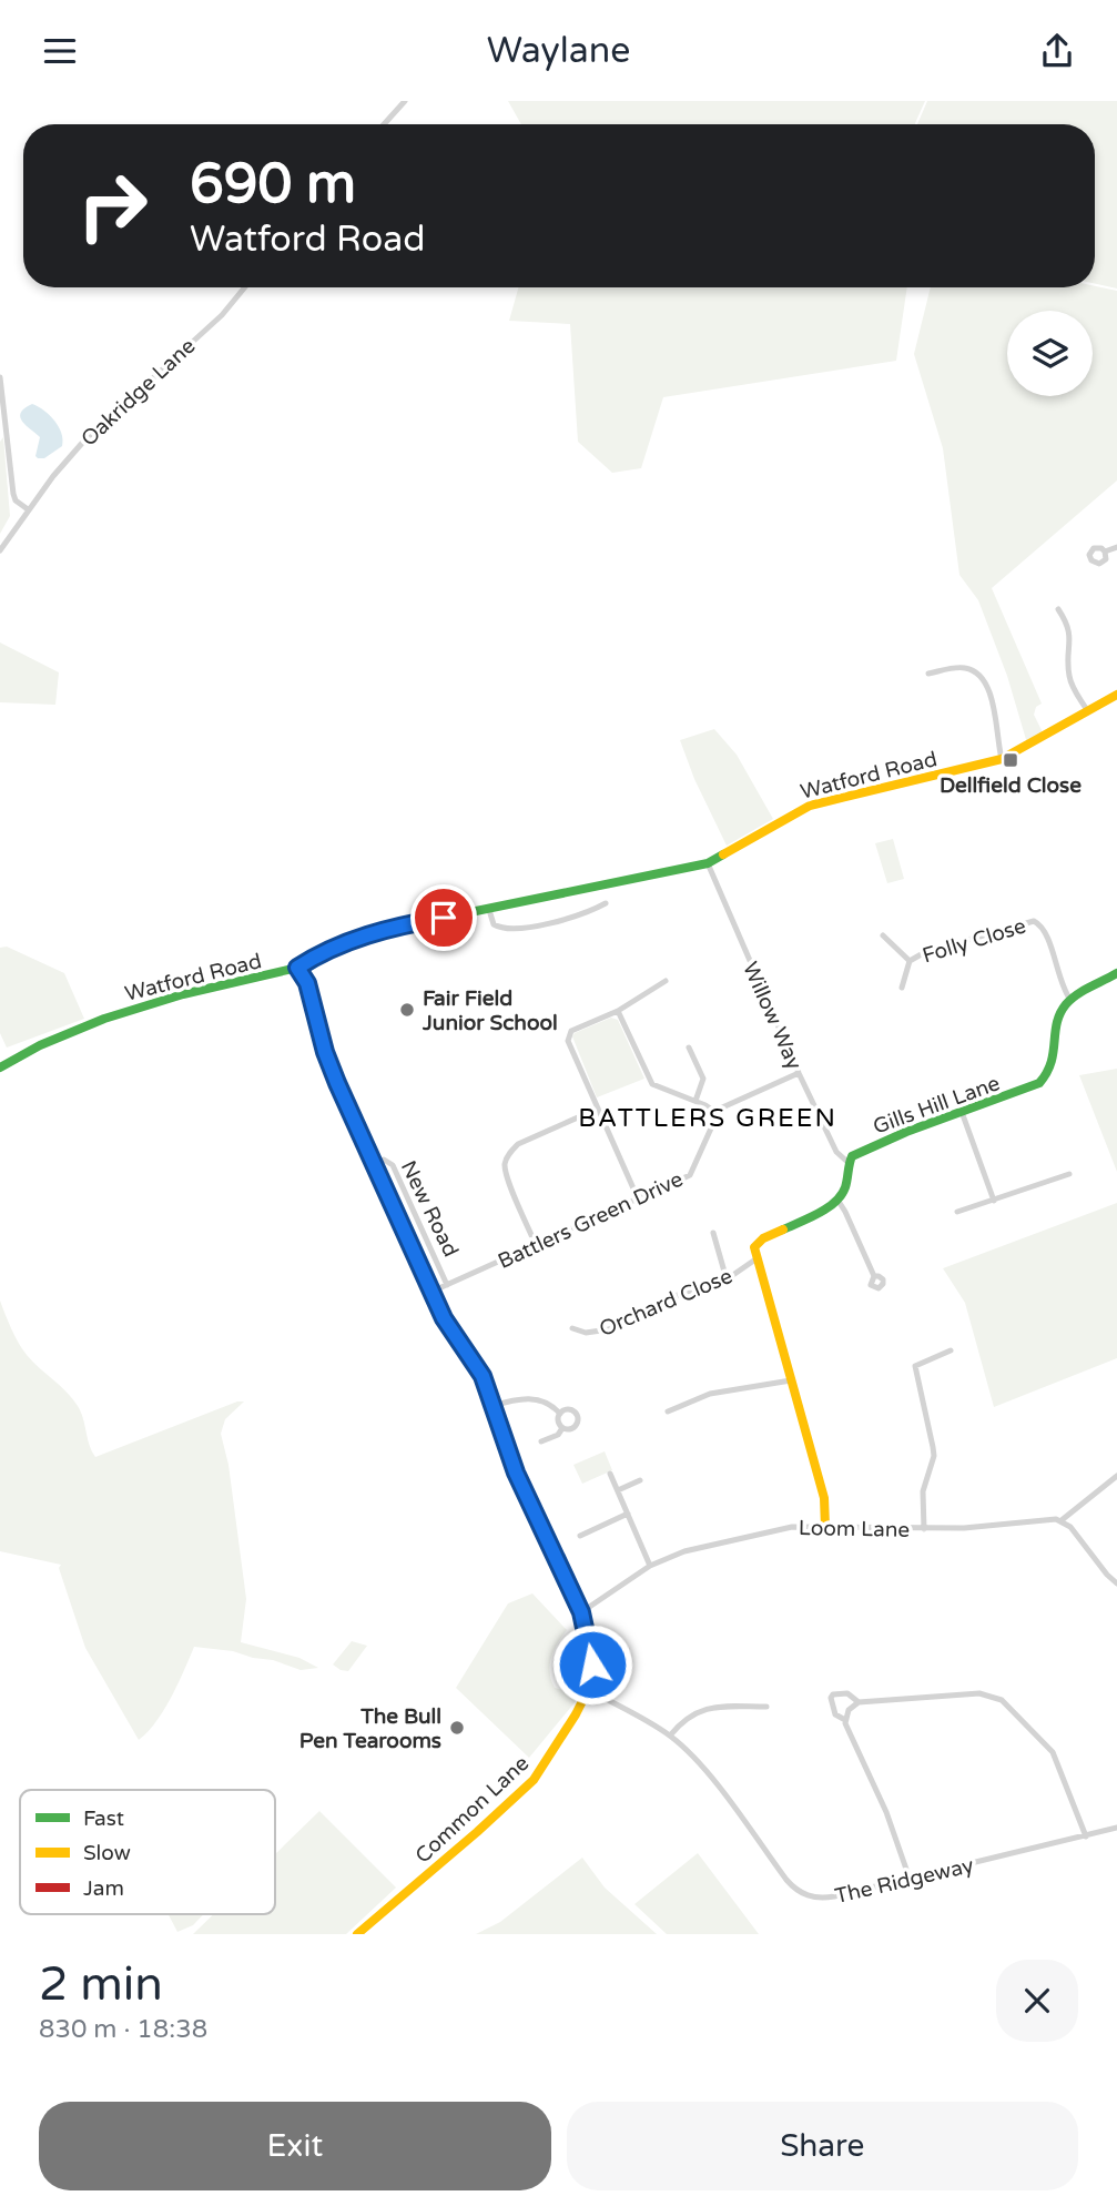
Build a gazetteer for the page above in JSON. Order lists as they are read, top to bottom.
{
  "streets": {
    "street": [
      "Oakridge Lane",
      "Watford Road",
      "Folly Close",
      "Willow Way",
      "Gills Hill Lane",
      "New Road",
      "Battlers Green Drive",
      "Orchard Close",
      "Loom Lane",
      "Common Lane",
      "The Ridgeway"
    ]
  },
  "crossings": [
    ["Watford Road", "Willow Way"],
    ["Watford Road", "New Road"],
    ["Folly Close", "Gills Hill Lane"],
    ["Willow Way", "Gills Hill Lane"],
    ["New Road", "Battlers Green Drive"],
    ["New Road", "Loom Lane"],
    ["New Road", "Common Lane"],
    ["New Road", "The Ridgeway"],
    ["Common Lane", "The Ridgeway"]
  ],
  "districts": ["BATTLERS GREEN"],
  "places": {
    "transit": ["Dellfield Close"],
    "other": ["Fair Field Junior School", "The Bull Pen Tearooms"]
  },
  "legend": ["Fast", "Slow", "Jam"],
  "page": {
    "header": "Waylane",
    "turn": ["690 m", "Watford Road"],
    "heading": ["2 min", "830 m · 18:38"],
    "buttons": ["Exit", "Share"]
  }
}
